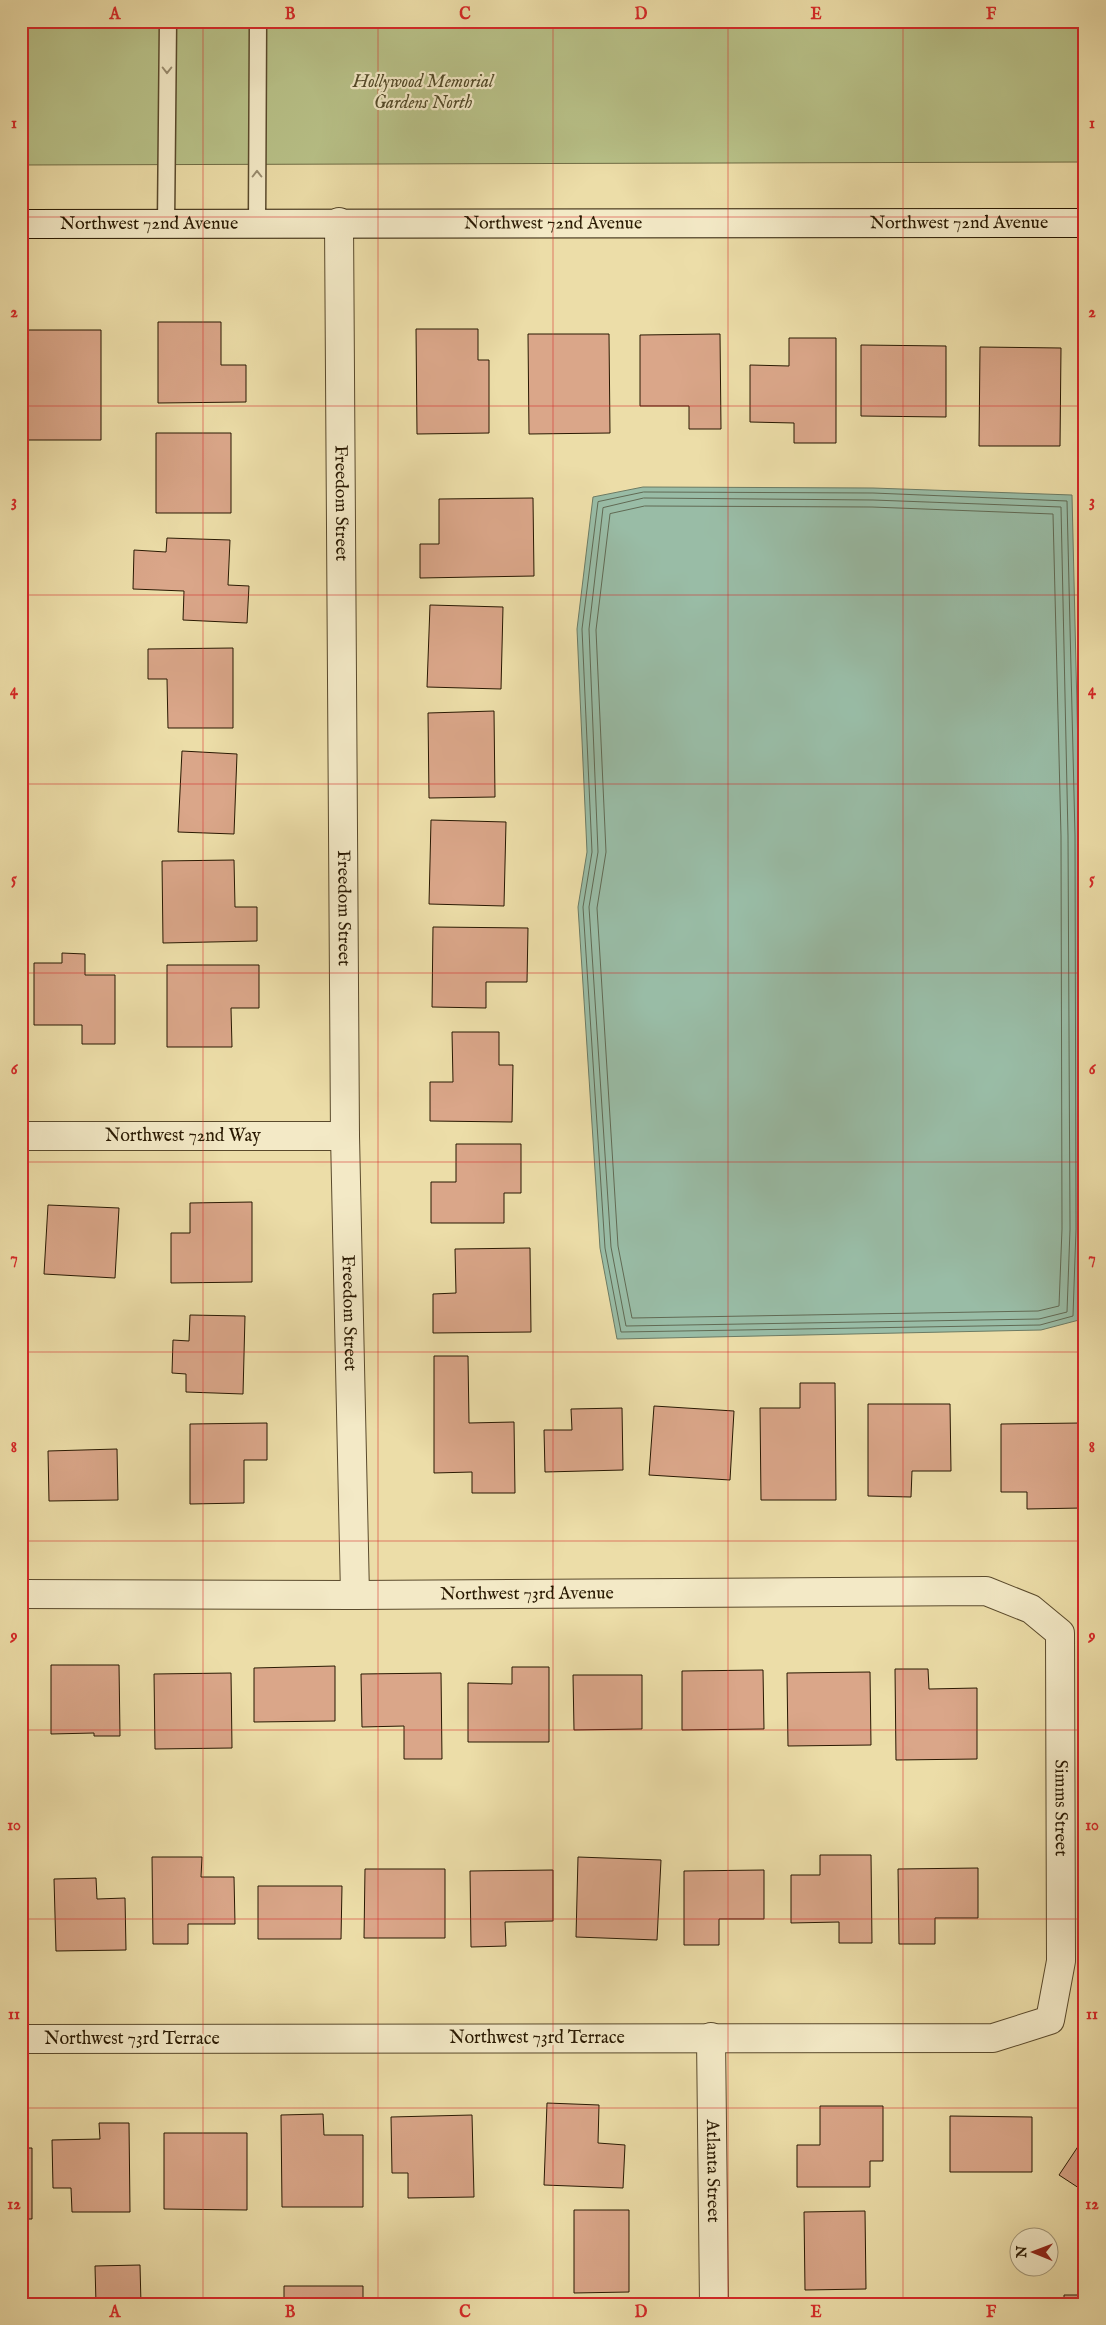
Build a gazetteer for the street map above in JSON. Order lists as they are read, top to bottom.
{
  "streets": {
    "street": [
      "Northwest 72nd Avenue",
      "Freedom Street",
      "Northwest 72nd Way",
      "Northwest 73rd Avenue",
      "Simms Street",
      "Northwest 73rd Terrace",
      "Atlanta Street"
    ]
  },
  "crossings": [
    ["Northwest 72nd Avenue", "Freedom Street"],
    ["Freedom Street", "Northwest 72nd Way"],
    ["Freedom Street", "Northwest 73rd Avenue"],
    ["Northwest 73rd Avenue", "Simms Street"],
    ["Simms Street", "Northwest 73rd Terrace"],
    ["Northwest 73rd Terrace", "Atlanta Street"]
  ],
  "parks": ["Hollywood Memorial Gardens North"],
  "north": "left",
  "grid": {
    "columns": [
      "A",
      "B",
      "C",
      "D",
      "E",
      "F"
    ],
    "rows": [
      "1",
      "2",
      "3",
      "4",
      "5",
      "6",
      "7",
      "8",
      "9",
      "10",
      "11",
      "12"
    ]
  }
}
